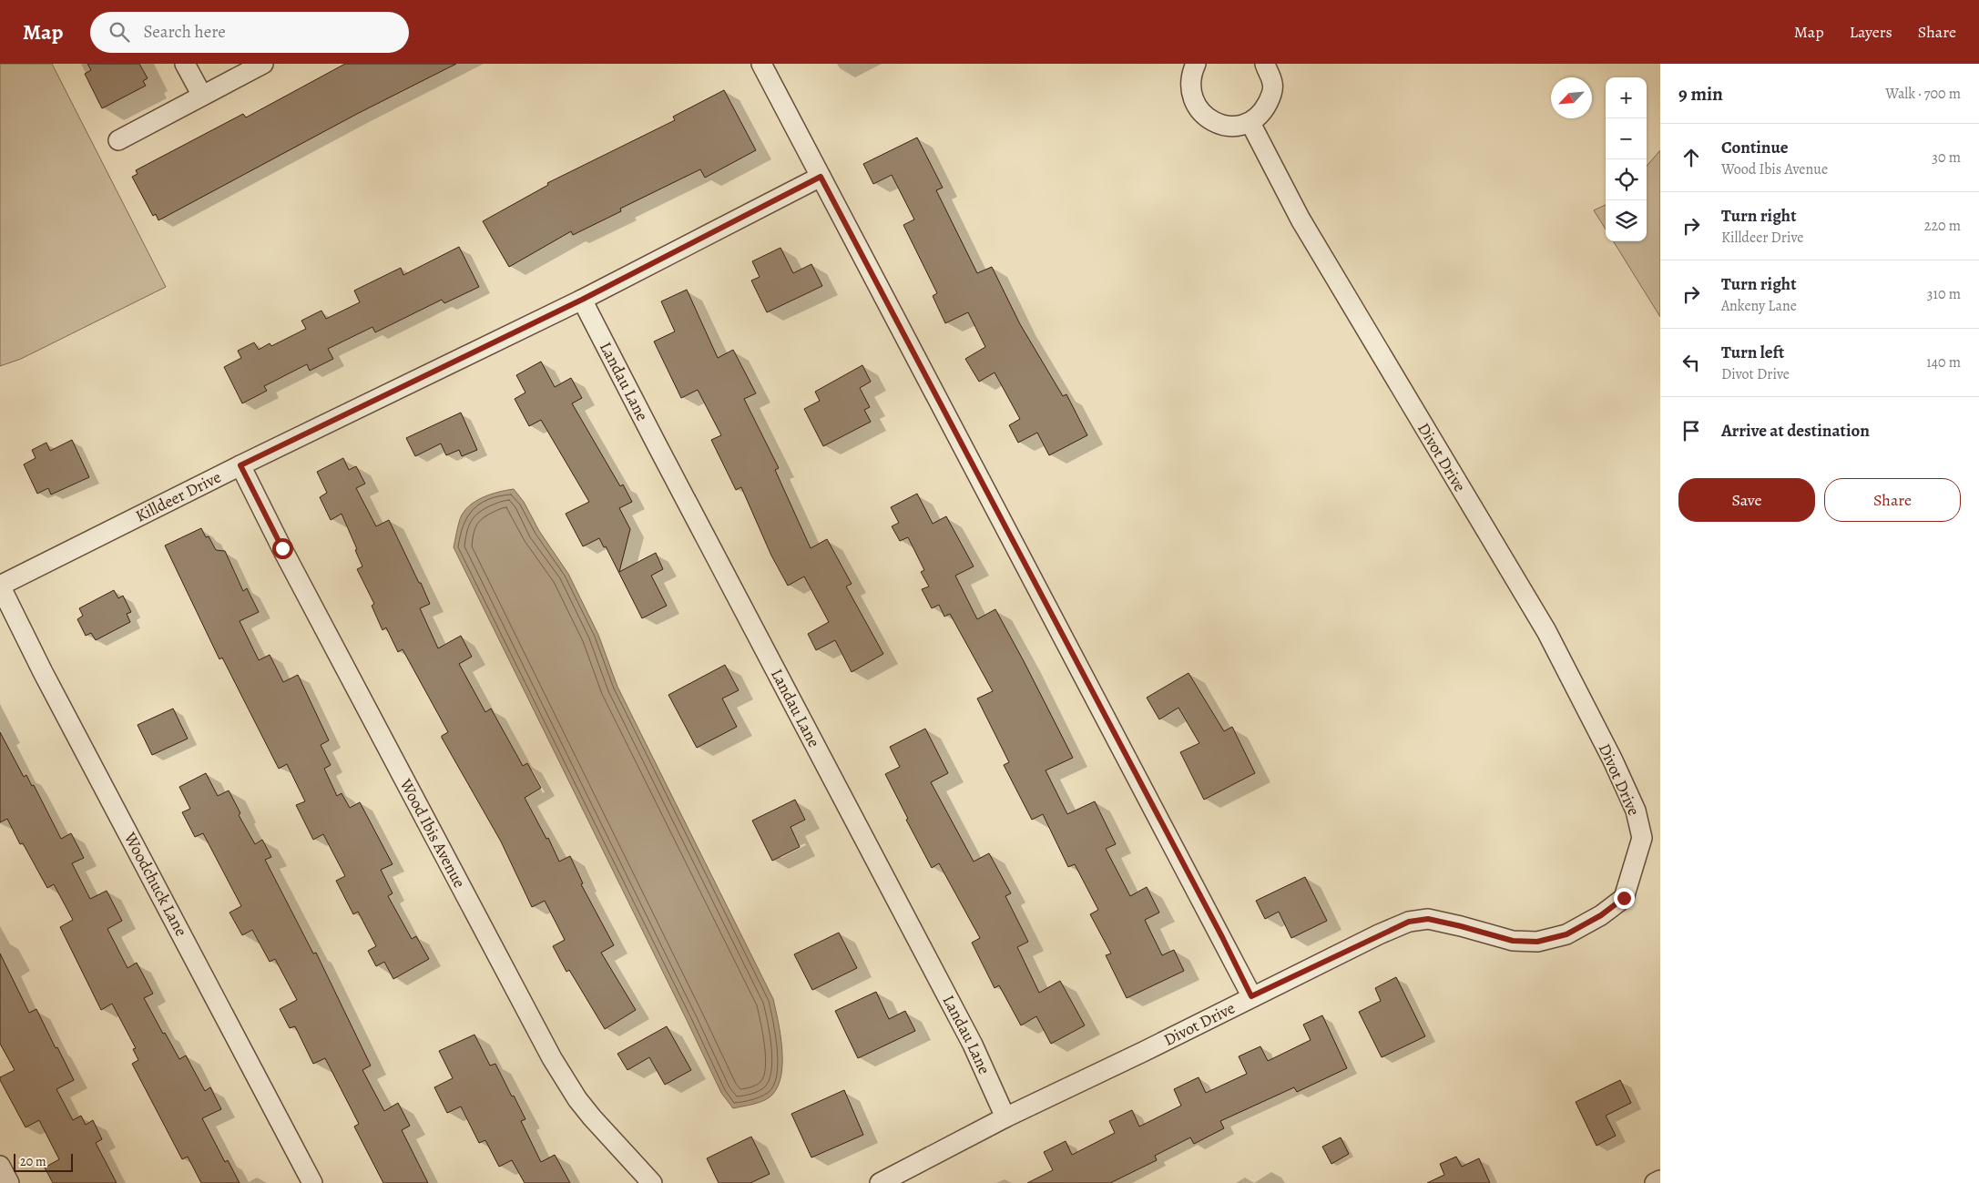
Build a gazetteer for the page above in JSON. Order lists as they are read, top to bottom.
{
  "streets": {
    "street": [
      "Landau Lane",
      "Divot Drive",
      "Killdeer Drive",
      "Wood Ibis Avenue",
      "Woodchuck Lane"
    ]
  },
  "crossings": [
    ["Landau Lane", "Divot Drive"],
    ["Landau Lane", "Killdeer Drive"],
    ["Killdeer Drive", "Wood Ibis Avenue"],
    ["Killdeer Drive", "Woodchuck Lane"]
  ],
  "scale_bar": "20 m",
  "north": "bottom left",
  "page": {
    "header": "Map",
    "search": "Search here",
    "nav": ["Map", "Layers", "Share"],
    "heading": ["9 min", "Walk · 700 m"],
    "map_buttons": ["+", "−"],
    "list": [
      ["Continue", "Wood Ibis Avenue", "30 m"],
      ["Turn right", "Killdeer Drive", "220 m"],
      ["Turn right", "Ankeny Lane", "310 m"],
      ["Turn left", "Divot Drive", "140 m"],
      "Arrive at destination"
    ],
    "buttons": ["Save", "Share"],
    "scale": "20 m"
  }
}
